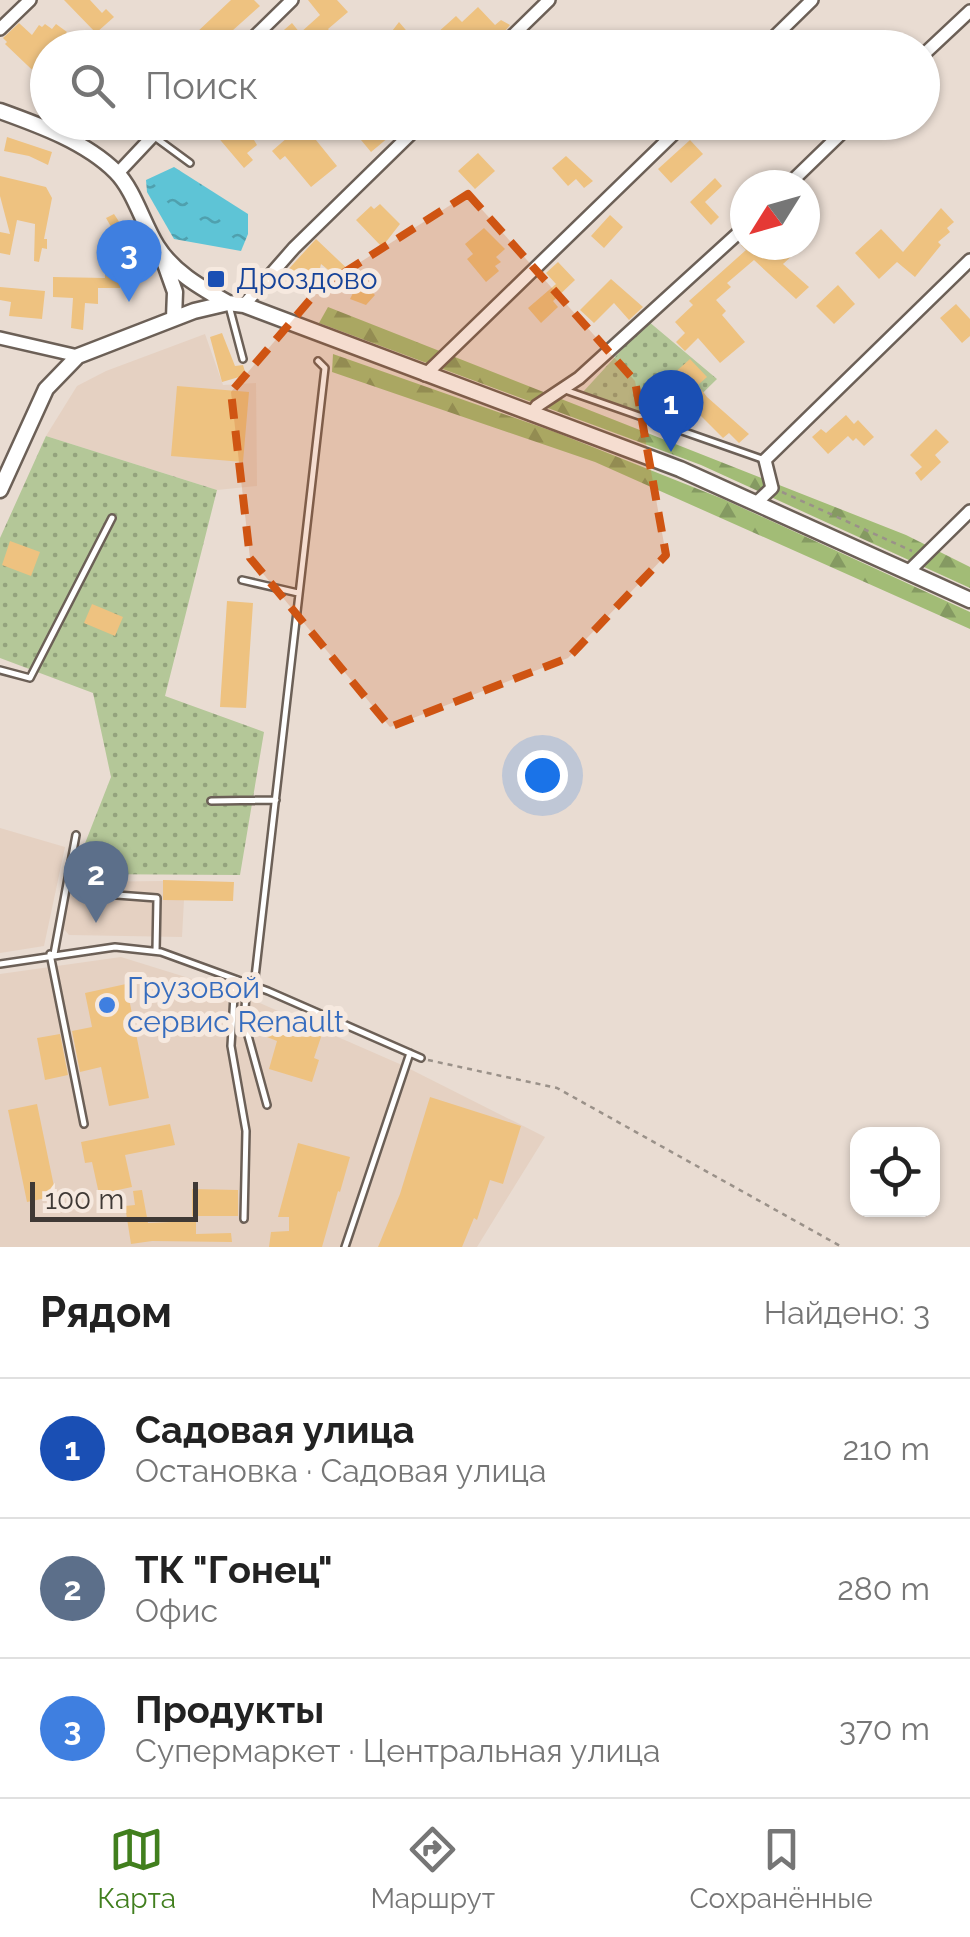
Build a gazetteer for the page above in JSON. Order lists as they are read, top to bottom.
{
  "places": {
    "transit": ["Дроздово"],
    "other": ["Грузовой сервис Renault"]
  },
  "scale_bar": "100 m",
  "north": "bottom left",
  "page": {
    "search": "Поиск",
    "pins": ["3", "1", "2"],
    "scale": "100 m",
    "heading": ["Рядом", "Найдено: 3"],
    "list": [
      {
        "mark": "1",
        "name": "Садовая улица",
        "note": "Остановка · Садовая улица",
        "value": "210 m"
      },
      {
        "mark": "2",
        "name": "ТК \"Гонец\"",
        "note": "Офис",
        "value": "280 m"
      },
      {
        "mark": "3",
        "name": "Продукты",
        "note": "Супермаркет · Центральная улица",
        "value": "370 m"
      }
    ],
    "nav": ["Карта", "Маршрут", "Сохранённые"]
  }
}
